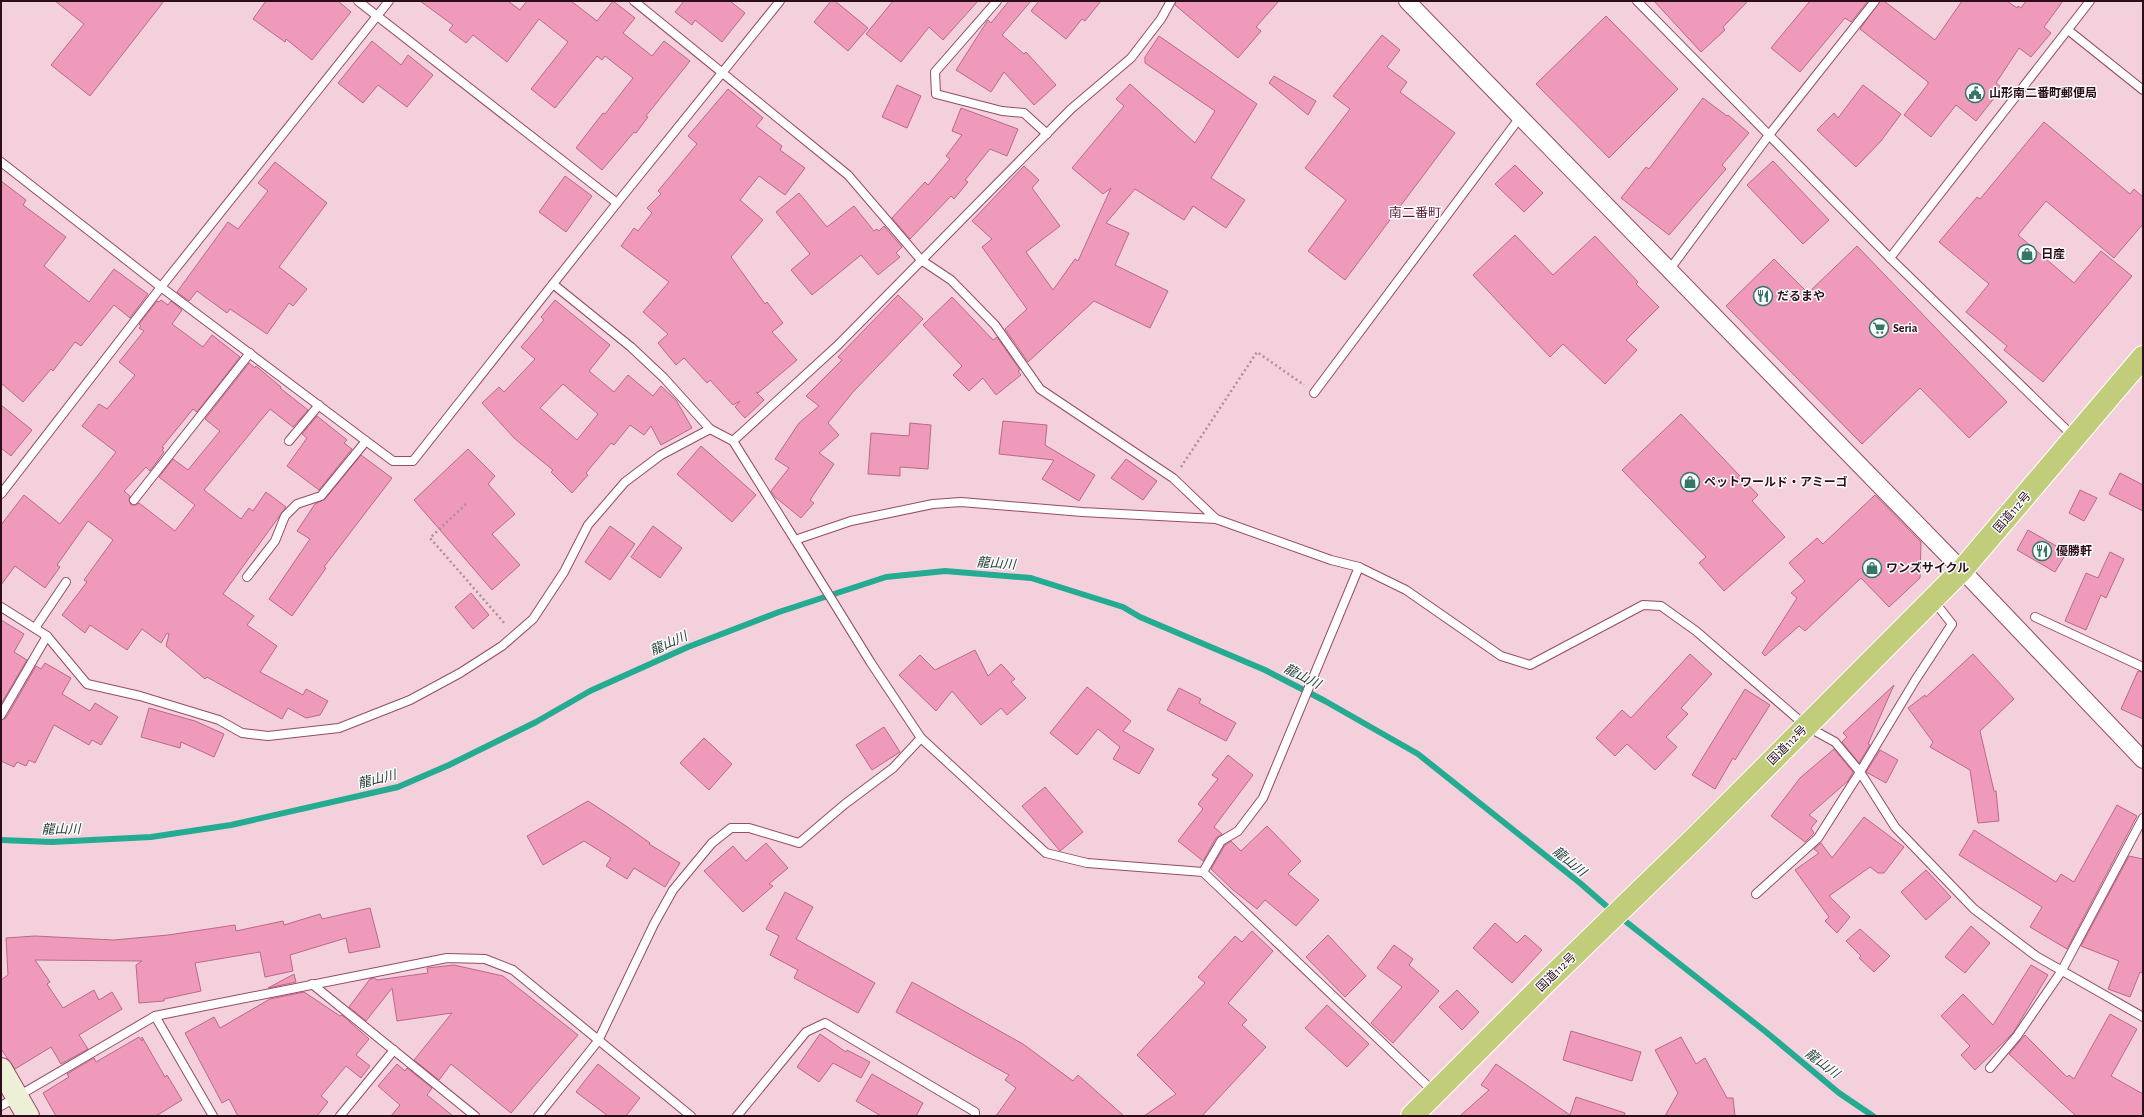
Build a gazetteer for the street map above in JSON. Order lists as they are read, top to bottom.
{
  "streets": {
    "highway": ["国道112号"]
  },
  "districts": ["南二番町"],
  "water": ["龍山川"],
  "places": {
    "public building": ["山形南二番町郵便局"],
    "shop": ["日産", "ペットワールド・アミーゴ", "ワンズサイクル"],
    "restaurant": ["だるまや", "優勝軒"],
    "supermarket": ["Seria"]
  }
}
